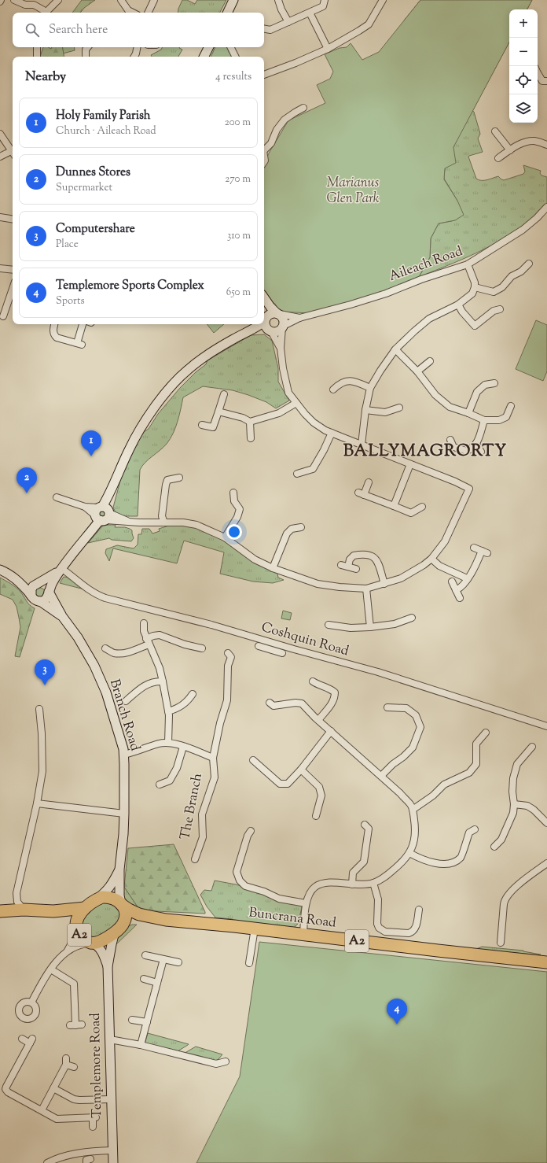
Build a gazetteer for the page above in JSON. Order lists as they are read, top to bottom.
{
  "streets": {
    "highway": ["Buncrana Road", "A2"],
    "main road": ["Branch Road", "Templemore Road"],
    "street": ["Aileach Road", "Coshquin Road", "The Branch"]
  },
  "crossings": [
    ["Branch Road", "The Branch"],
    ["Branch Road", "Buncrana Road"],
    ["Branch Road", "A2"],
    ["Branch Road", "Templemore Road"],
    ["Buncrana Road", "A2"],
    ["Buncrana Road", "Templemore Road"],
    ["A2", "Templemore Road"]
  ],
  "districts": ["BALLYMAGRORTY"],
  "parks": ["Marianus Glen Park"],
  "page": {
    "map_buttons": ["+", "−"],
    "search": "Search here",
    "heading": ["Nearby", "4 results"],
    "list": [
      {
        "mark": "1",
        "name": "Holy Family Parish",
        "note": "Church · Aileach Road",
        "value": "200 m"
      },
      {
        "mark": "2",
        "name": "Dunnes Stores",
        "note": "Supermarket",
        "value": "270 m"
      },
      {
        "mark": "3",
        "name": "Computershare",
        "note": "Place",
        "value": "310 m"
      },
      {
        "mark": "4",
        "name": "Templemore Sports Complex",
        "note": "Sports",
        "value": "650 m"
      }
    ],
    "pins": [
      "1",
      "2",
      "3",
      "4"
    ]
  }
}
